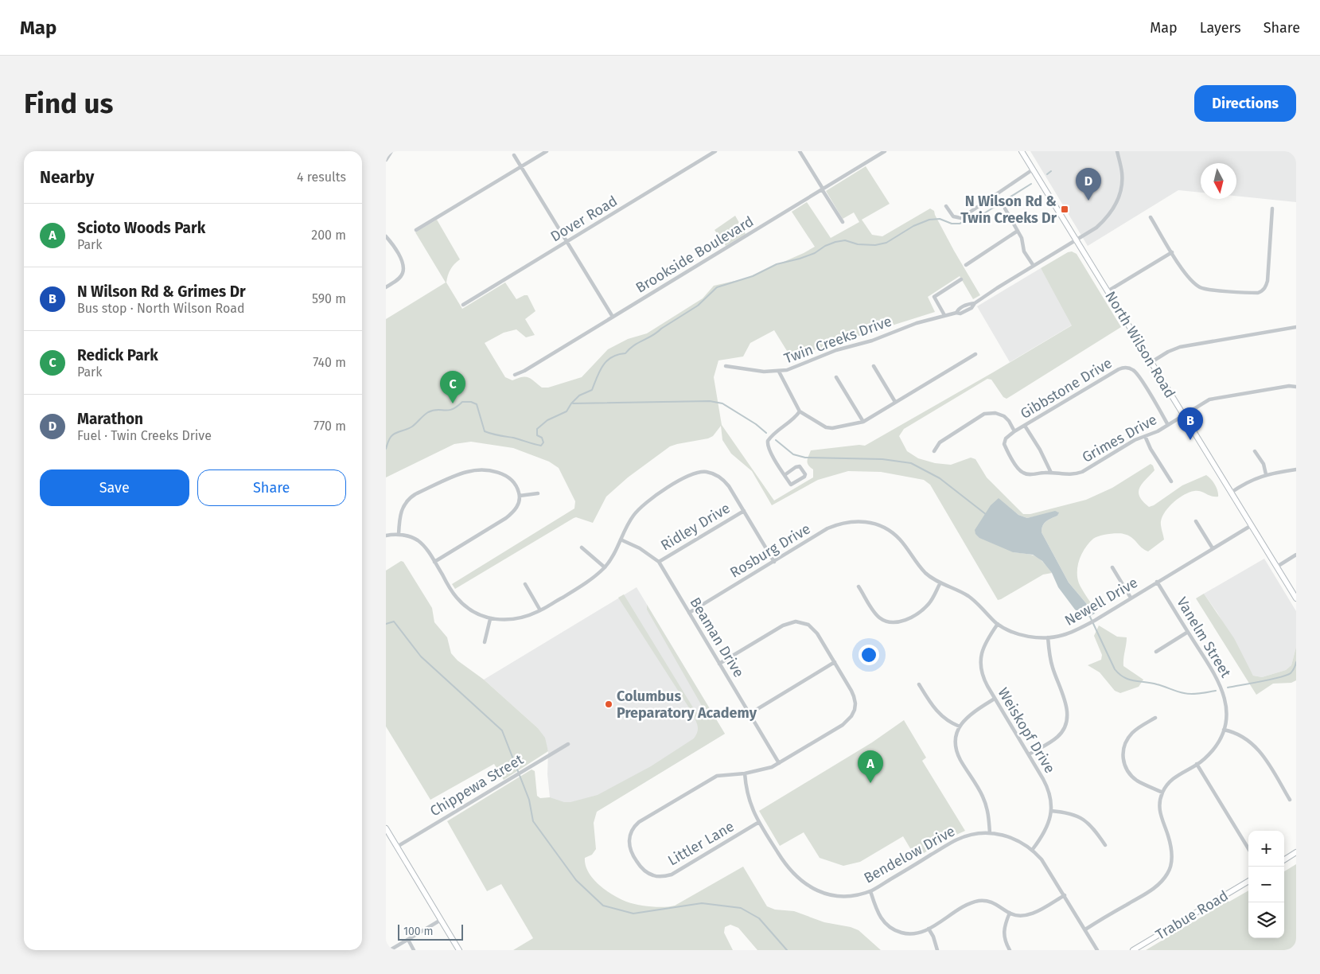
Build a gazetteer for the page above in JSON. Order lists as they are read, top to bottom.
{
  "streets": {
    "main road": ["North Wilson Road", "Trabue Road"],
    "street": [
      "Dover Road",
      "Brookside Boulevard",
      "Twin Creeks Drive",
      "Gibbstone Drive",
      "Grimes Drive",
      "Ridley Drive",
      "Rosburg Drive",
      "Newell Drive",
      "Beaman Drive",
      "Vanelm Street",
      "Weiskopf Drive",
      "Chippewa Street",
      "Littler Lane",
      "Bendelow Drive"
    ]
  },
  "crossings": [
    ["Twin Creeks Drive", "North Wilson Road"],
    ["North Wilson Road", "Grimes Drive"],
    ["North Wilson Road", "Newell Drive"],
    ["Gibbstone Drive", "Grimes Drive"],
    ["Ridley Drive", "Beaman Drive"],
    ["Rosburg Drive", "Newell Drive"],
    ["Rosburg Drive", "Beaman Drive"],
    ["Newell Drive", "Vanelm Street"],
    ["Newell Drive", "Weiskopf Drive"],
    ["Weiskopf Drive", "Bendelow Drive"],
    ["Littler Lane", "Bendelow Drive"]
  ],
  "places": {
    "transit": ["N Wilson Rd & Twin Creeks Dr"],
    "other": ["Columbus Preparatory Academy"]
  },
  "scale_bar": "100 m",
  "north": "bottom",
  "page": {
    "header": "Map",
    "nav": ["Map", "Layers", "Share"],
    "buttons": [
      "Directions",
      ["Save", "Share"]
    ],
    "title": "Find us",
    "heading": ["Nearby", "4 results"],
    "pins": [
      "D",
      "C",
      "B",
      "A"
    ],
    "list": [
      {
        "mark": "A",
        "name": "Scioto Woods Park",
        "note": "Park",
        "value": "200 m"
      },
      {
        "mark": "B",
        "name": "N Wilson Rd & Grimes Dr",
        "note": "Bus stop · North Wilson Road",
        "value": "590 m"
      },
      {
        "mark": "C",
        "name": "Redick Park",
        "note": "Park",
        "value": "740 m"
      },
      {
        "mark": "D",
        "name": "Marathon",
        "note": "Fuel · Twin Creeks Drive",
        "value": "770 m"
      }
    ],
    "map_buttons": ["+", "−"],
    "scale": "100 m"
  }
}
